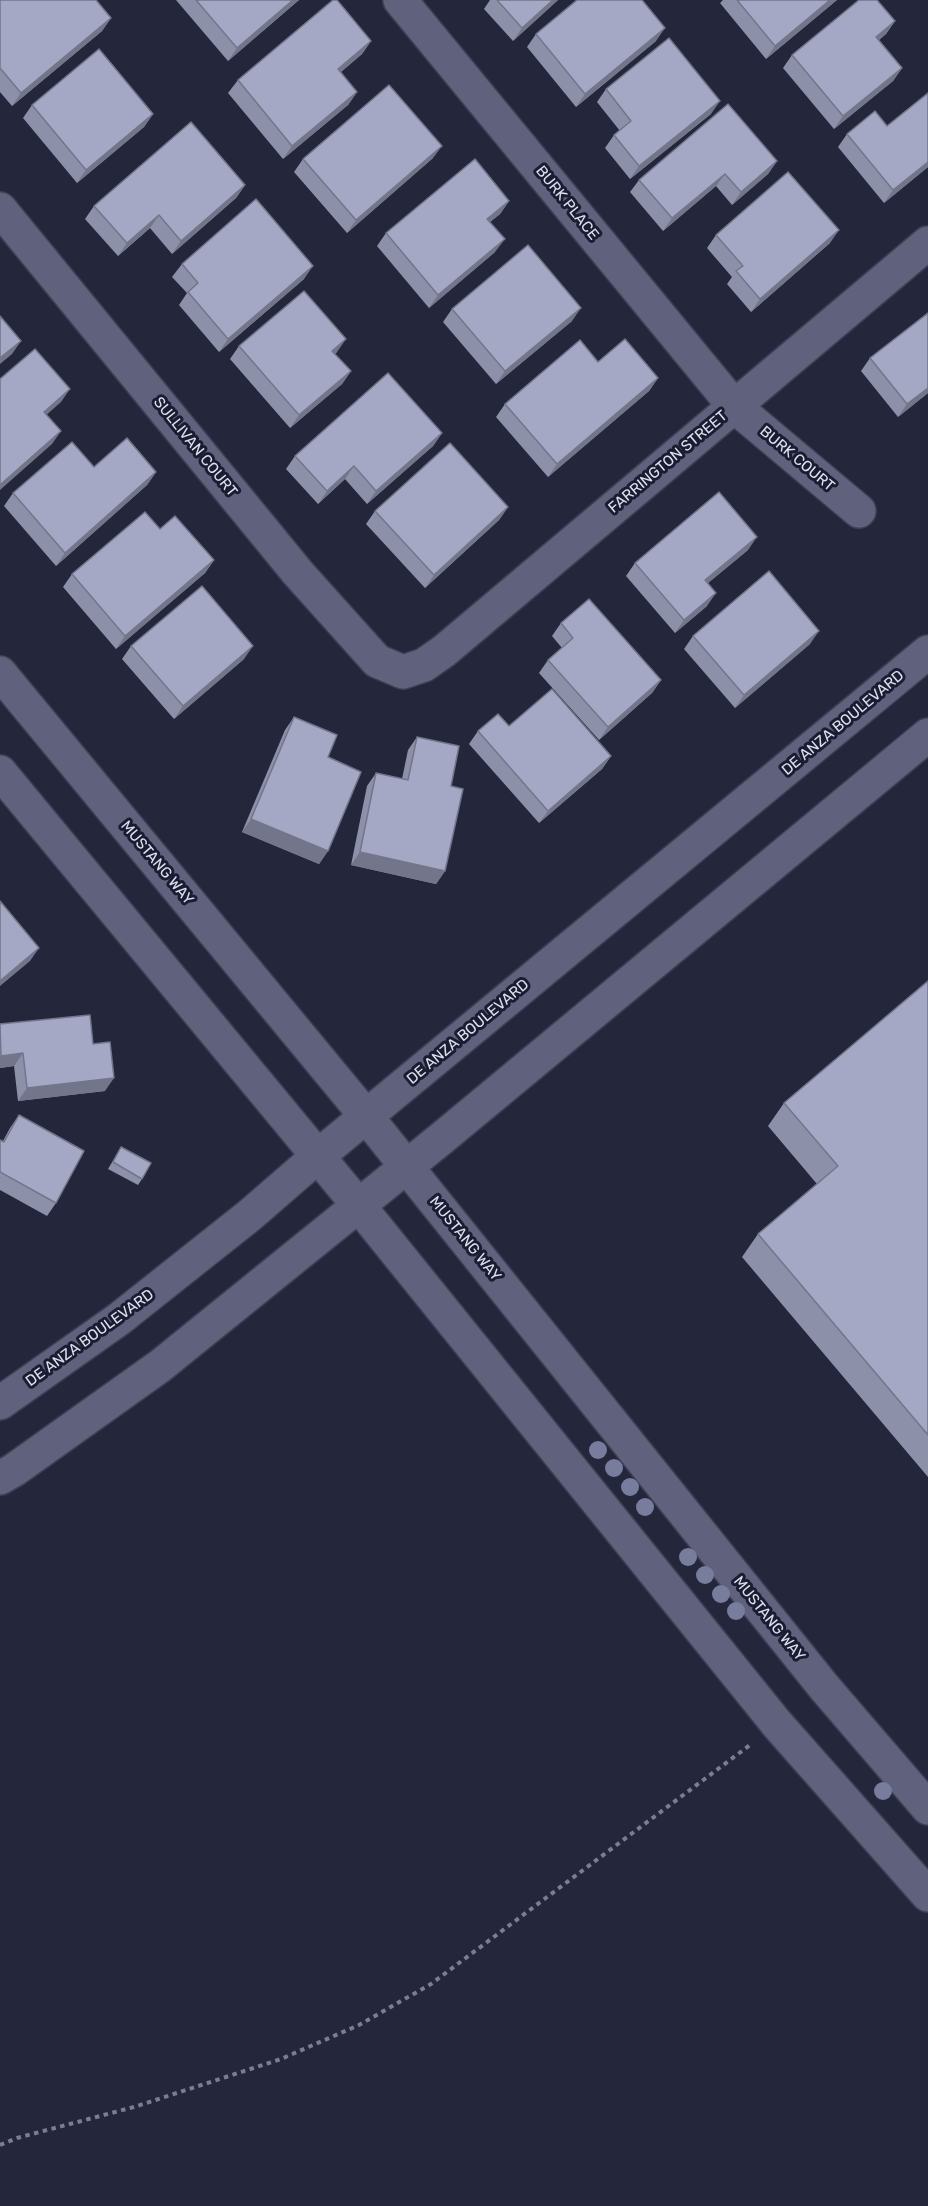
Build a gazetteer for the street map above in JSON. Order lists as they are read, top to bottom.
{
  "streets": {
    "street": [
      "BURK PLACE",
      "SULLIVAN COURT",
      "BURK COURT",
      "FARRINGTON STREET",
      "DE ANZA BOULEVARD",
      "MUSTANG WAY"
    ]
  },
  "crossings": [
    ["BURK PLACE", "BURK COURT"],
    ["BURK PLACE", "FARRINGTON STREET"],
    ["SULLIVAN COURT", "FARRINGTON STREET"],
    ["BURK COURT", "FARRINGTON STREET"],
    ["DE ANZA BOULEVARD", "MUSTANG WAY"]
  ]
}
